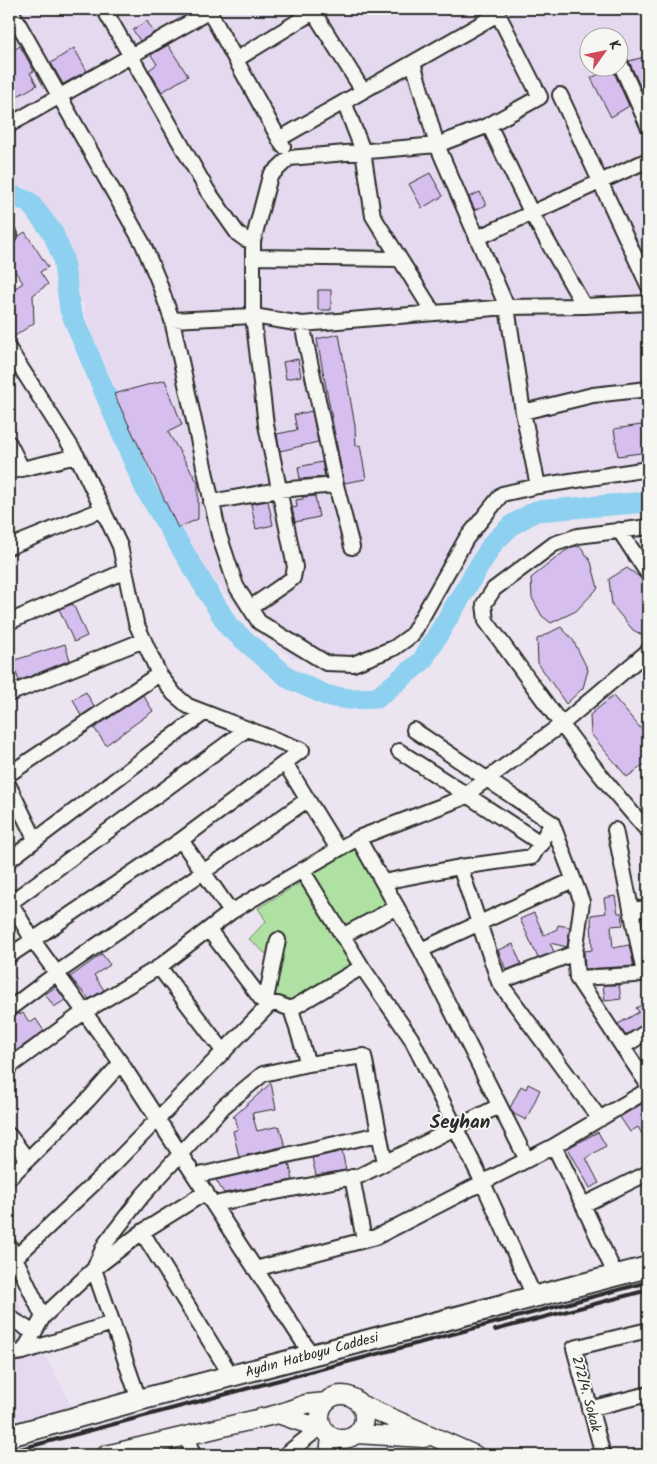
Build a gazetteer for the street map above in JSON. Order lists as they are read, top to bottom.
{
  "streets": {
    "main road": ["Aydın Hatboyu Caddesi"],
    "street": ["272/4. Sokak"]
  },
  "districts": ["Seyhan"],
  "north": "top right"
}
